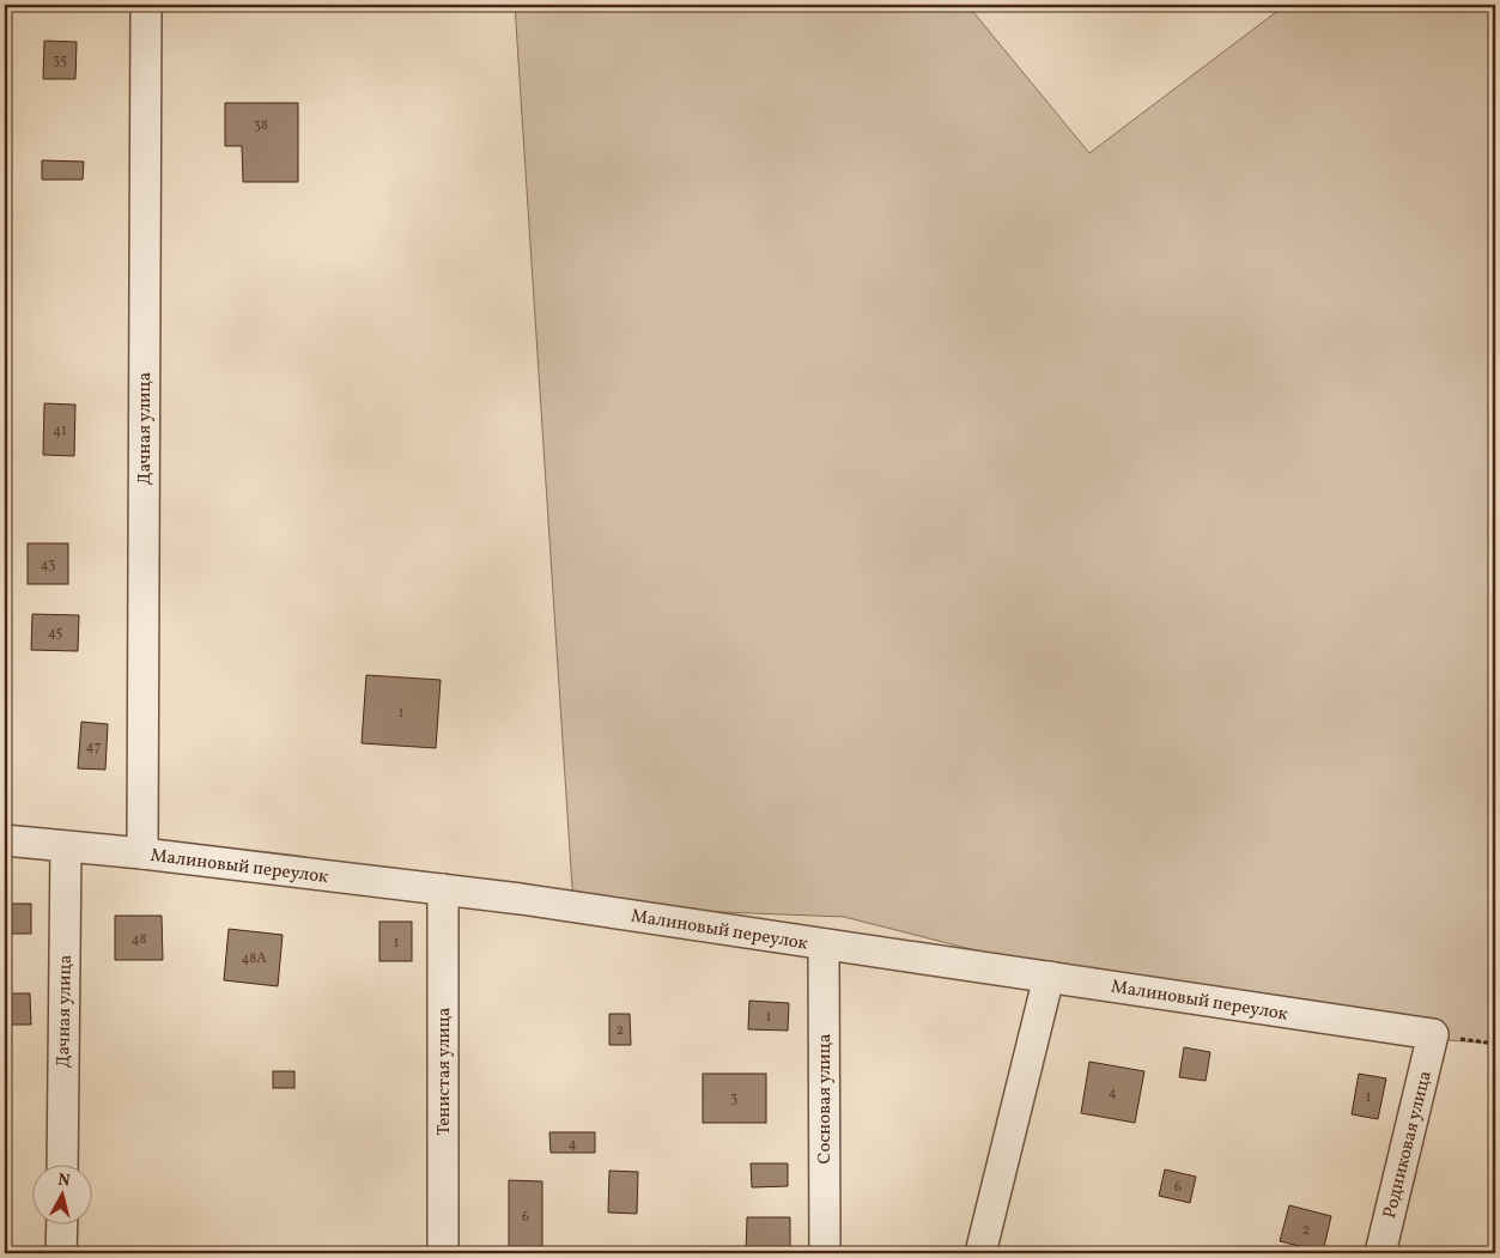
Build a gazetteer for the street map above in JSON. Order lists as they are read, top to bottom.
{
  "streets": {
    "street": [
      "Дачная улица",
      "Малиновый переулок",
      "Тенистая улица",
      "Сосновая улица",
      "Родниковая улица"
    ]
  },
  "crossings": [
    ["Дачная улица", "Малиновый переулок"],
    ["Малиновый переулок", "Тенистая улица"],
    ["Малиновый переулок", "Сосновая улица"],
    ["Малиновый переулок", "Родниковая улица"]
  ],
  "house_numbers": [
    "35",
    "38",
    "41",
    "43",
    "45",
    "1",
    "47",
    "48",
    "1",
    "48А",
    "1",
    "2",
    "4",
    "1",
    "3",
    "4",
    "6",
    "6",
    "2"
  ],
  "north": "top"
}
